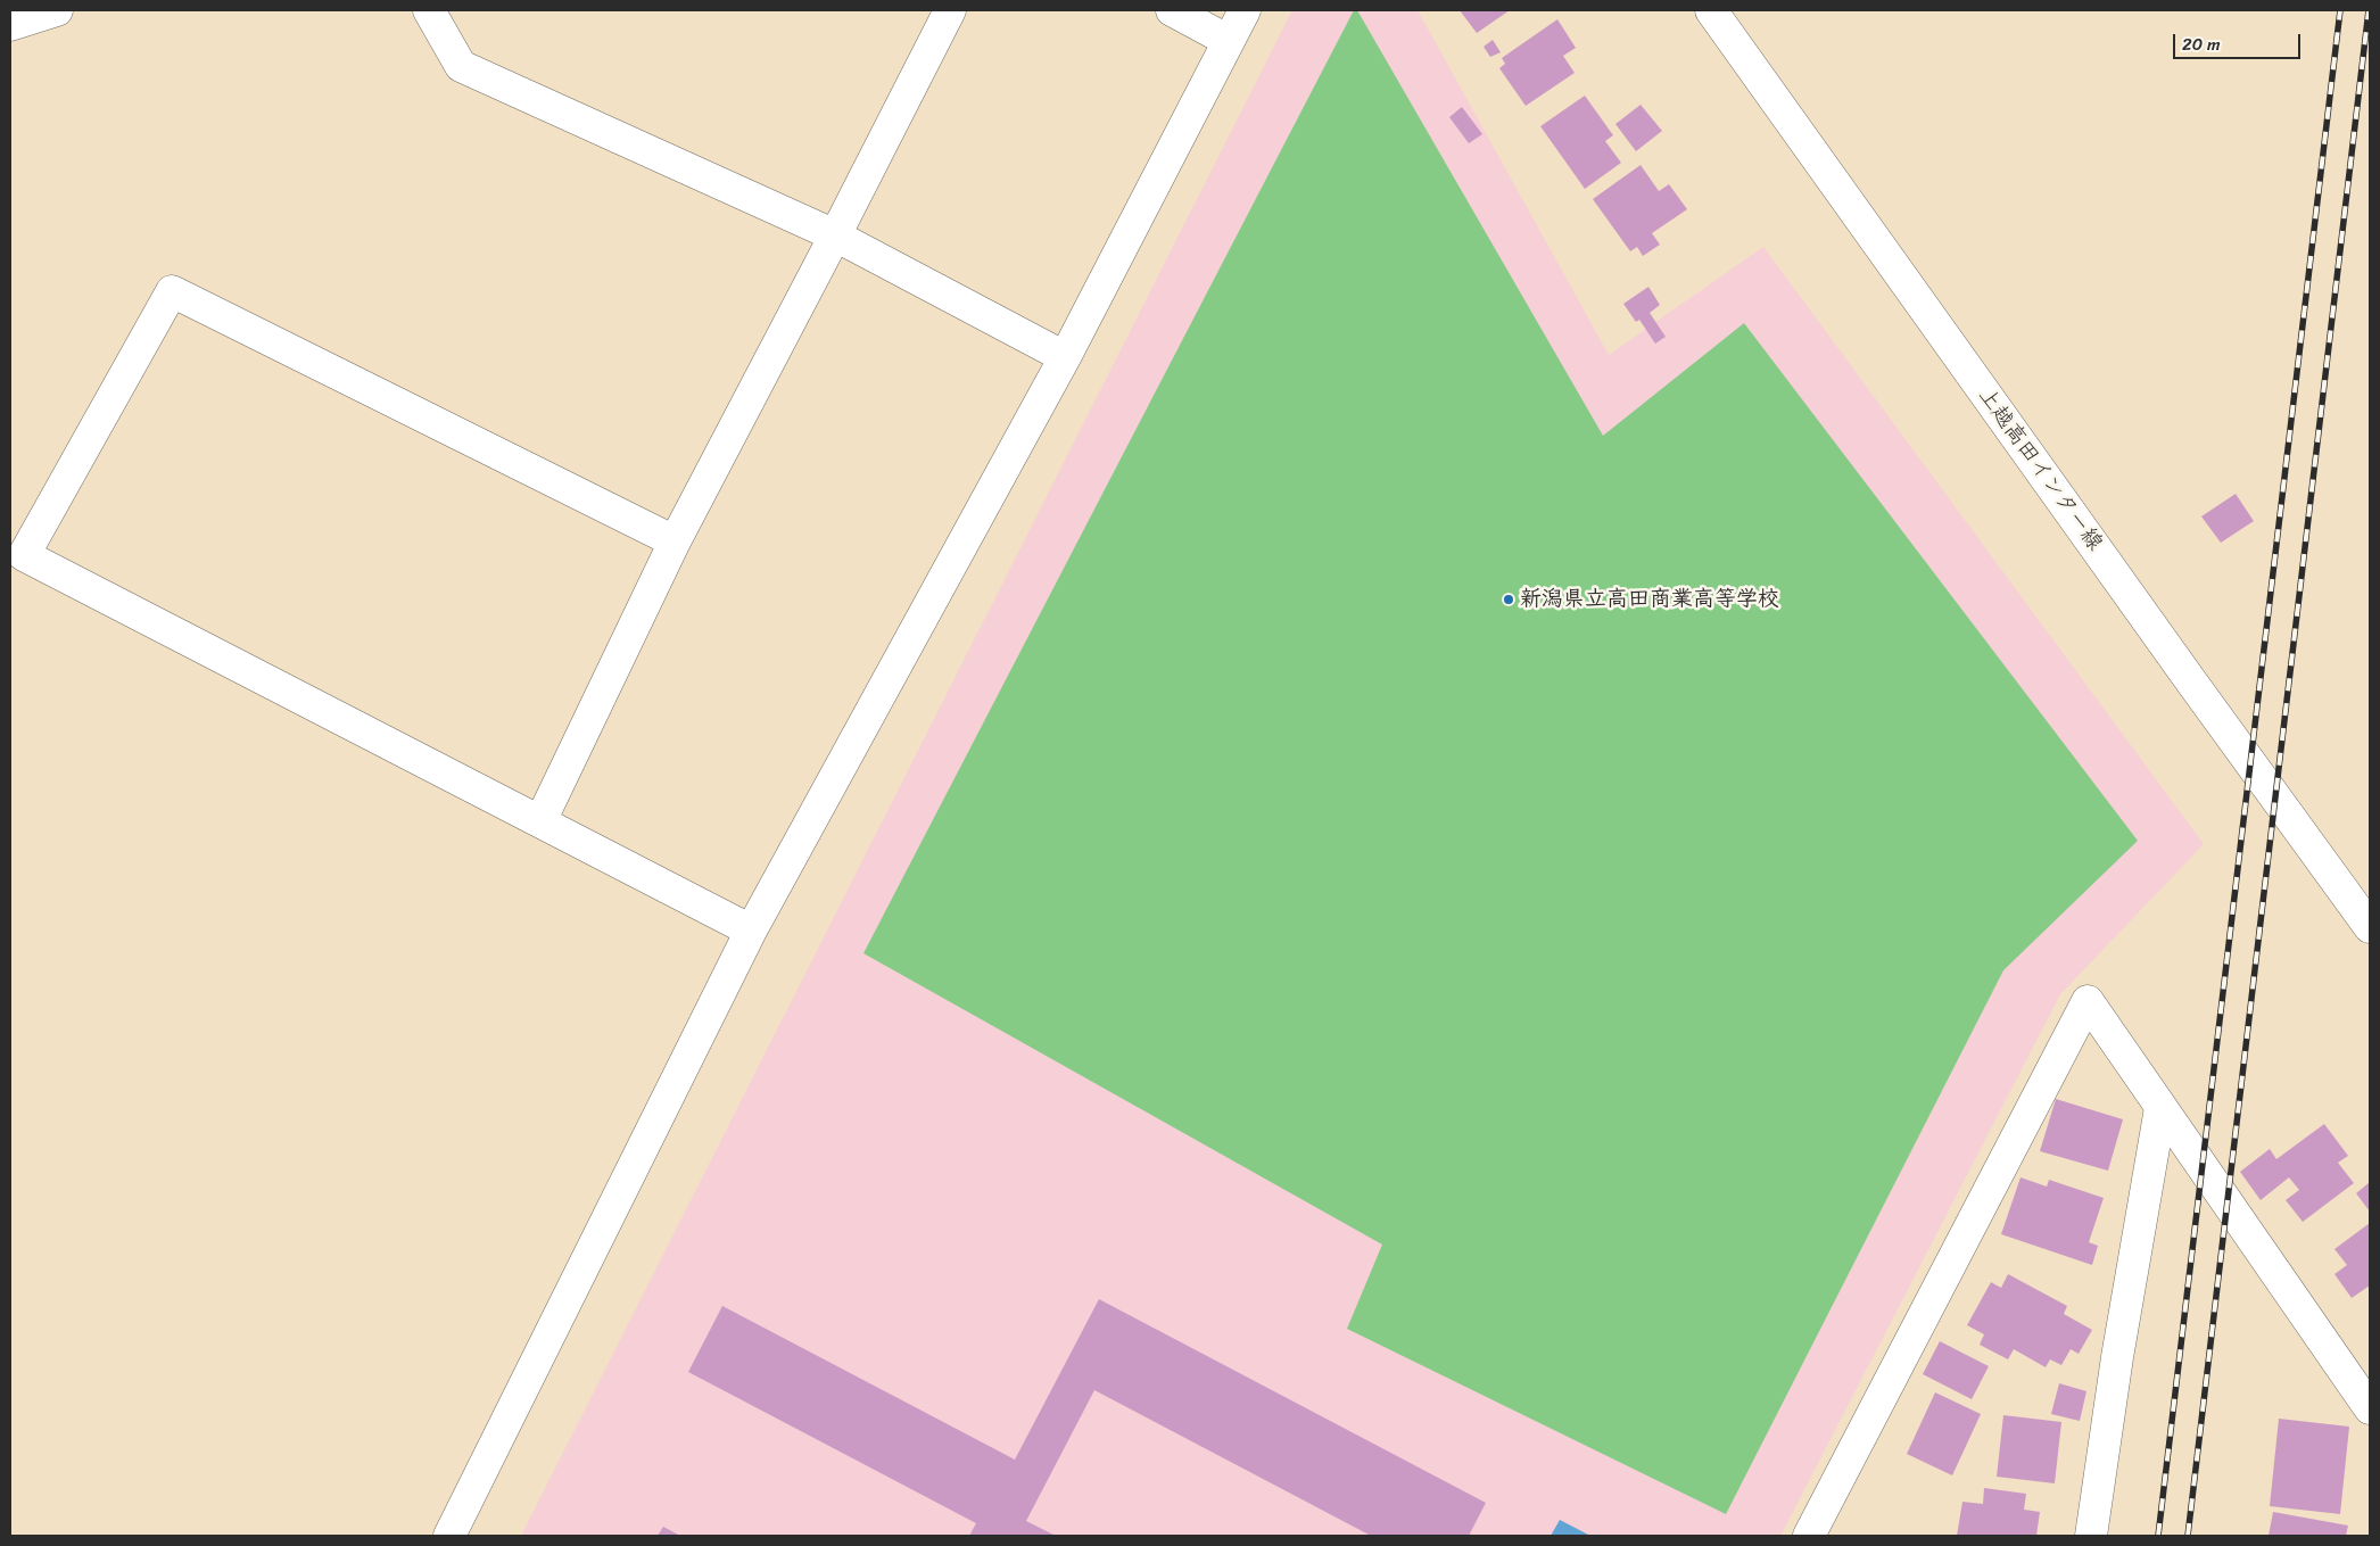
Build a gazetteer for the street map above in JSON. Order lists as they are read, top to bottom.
{
  "streets": {
    "street": ["上越高田インター線"]
  },
  "places": ["新潟県立高田商業高等学校"],
  "scale_bar": "20 m"
}
